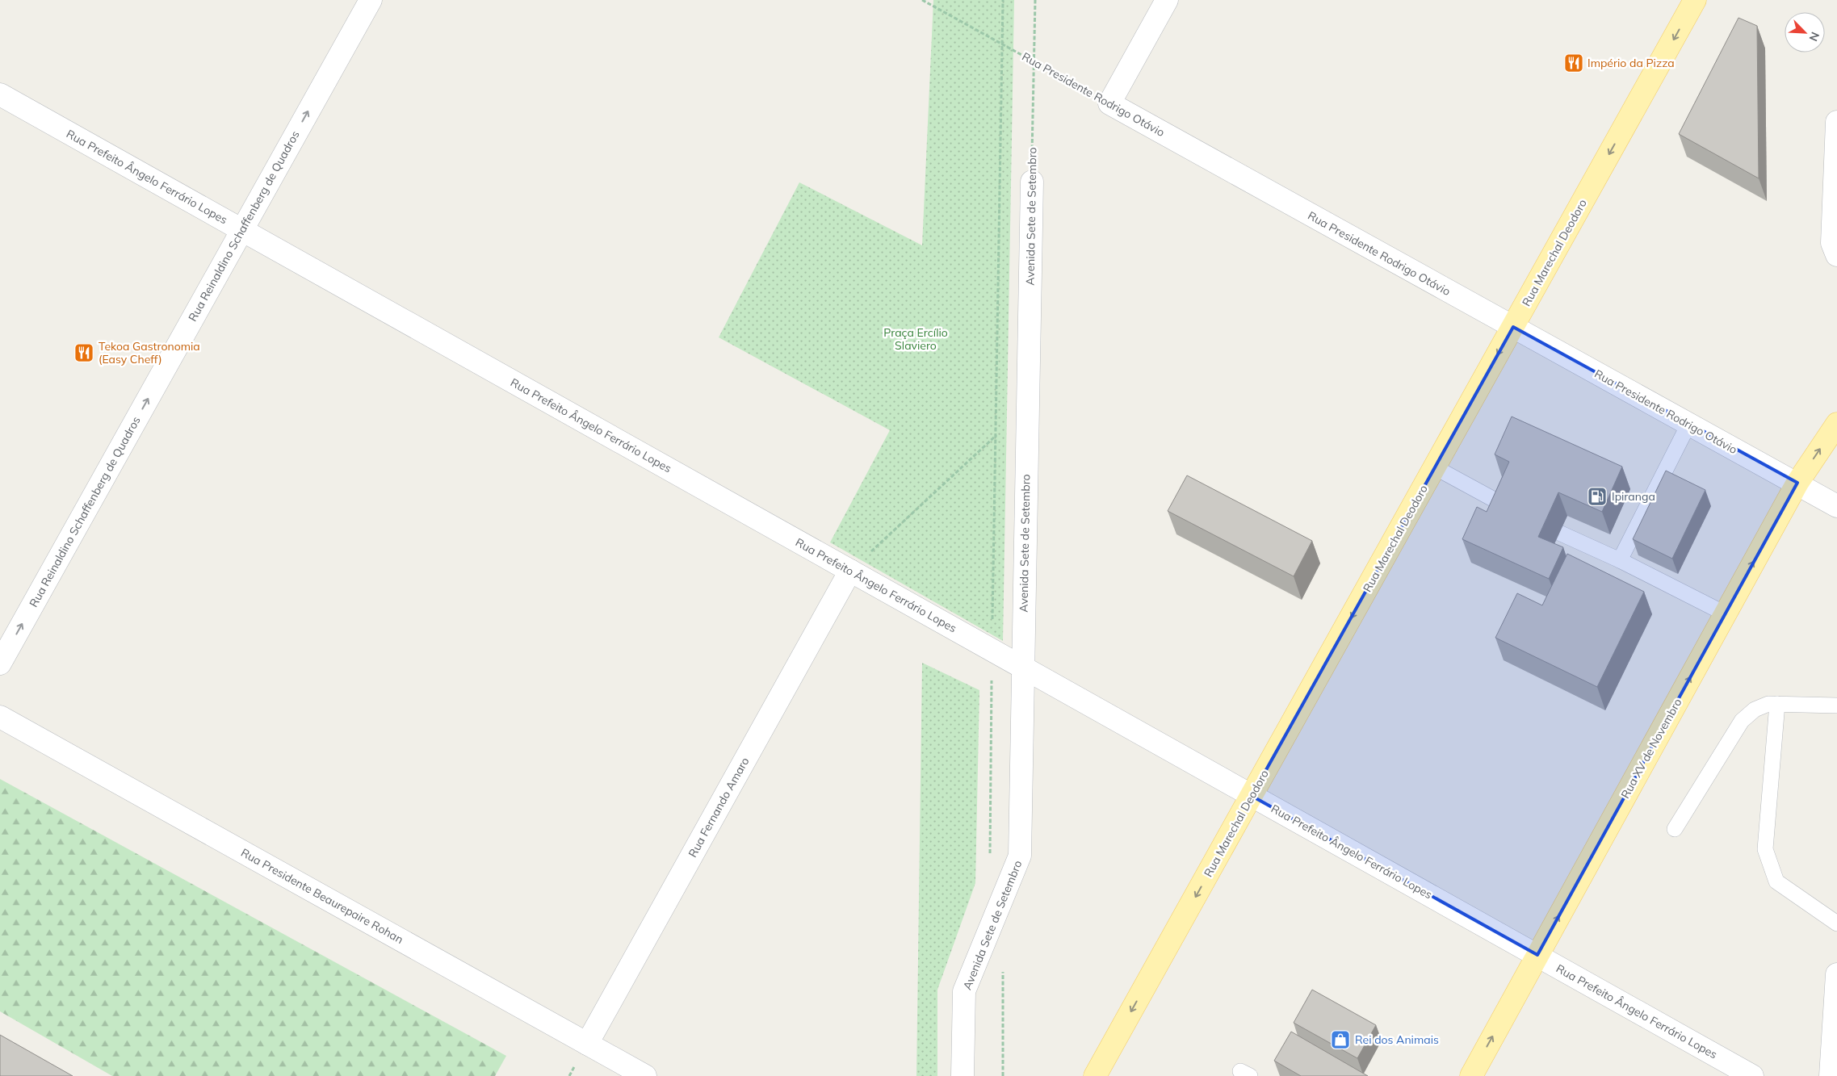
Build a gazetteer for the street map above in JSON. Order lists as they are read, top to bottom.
{
  "streets": {
    "main road": ["Rua Marechal Deodoro", "Rua XV de Novembro"],
    "street": [
      "Rua Presidente Rodrigo Otávio",
      "Rua Prefeito Ângelo Ferrário Lopes",
      "Avenida Sete de Setembro",
      "Rua Reinaldino Schaffenberg de Quadros",
      "Rua Fernando Amaro",
      "Rua Presidente Beaurepaire Rohan"
    ]
  },
  "crossings": [
    ["Rua Presidente Rodrigo Otávio", "Avenida Sete de Setembro"],
    ["Rua Presidente Rodrigo Otávio", "Rua Marechal Deodoro"],
    ["Rua Presidente Rodrigo Otávio", "Rua XV de Novembro"],
    ["Rua Prefeito Ângelo Ferrário Lopes", "Avenida Sete de Setembro"],
    ["Rua Prefeito Ângelo Ferrário Lopes", "Rua Reinaldino Schaffenberg de Quadros"],
    ["Rua Prefeito Ângelo Ferrário Lopes", "Rua Marechal Deodoro"],
    ["Rua Prefeito Ângelo Ferrário Lopes", "Rua XV de Novembro"],
    ["Rua Prefeito Ângelo Ferrário Lopes", "Rua Fernando Amaro"],
    ["Rua Fernando Amaro", "Rua Presidente Beaurepaire Rohan"]
  ],
  "one_way": ["Rua Reinaldino Schaffenberg de Quadros", "Rua Marechal Deodoro", "Rua XV de Novembro"],
  "parks": ["Praça Ercílio Slaviero"],
  "places": {
    "restaurant": ["Império da Pizza", "Tekoa Gastronomia (Easy Cheff)"],
    "fuel station": ["Ipiranga"],
    "shop": ["Rei dos Animais"]
  },
  "north": "bottom right"
}
